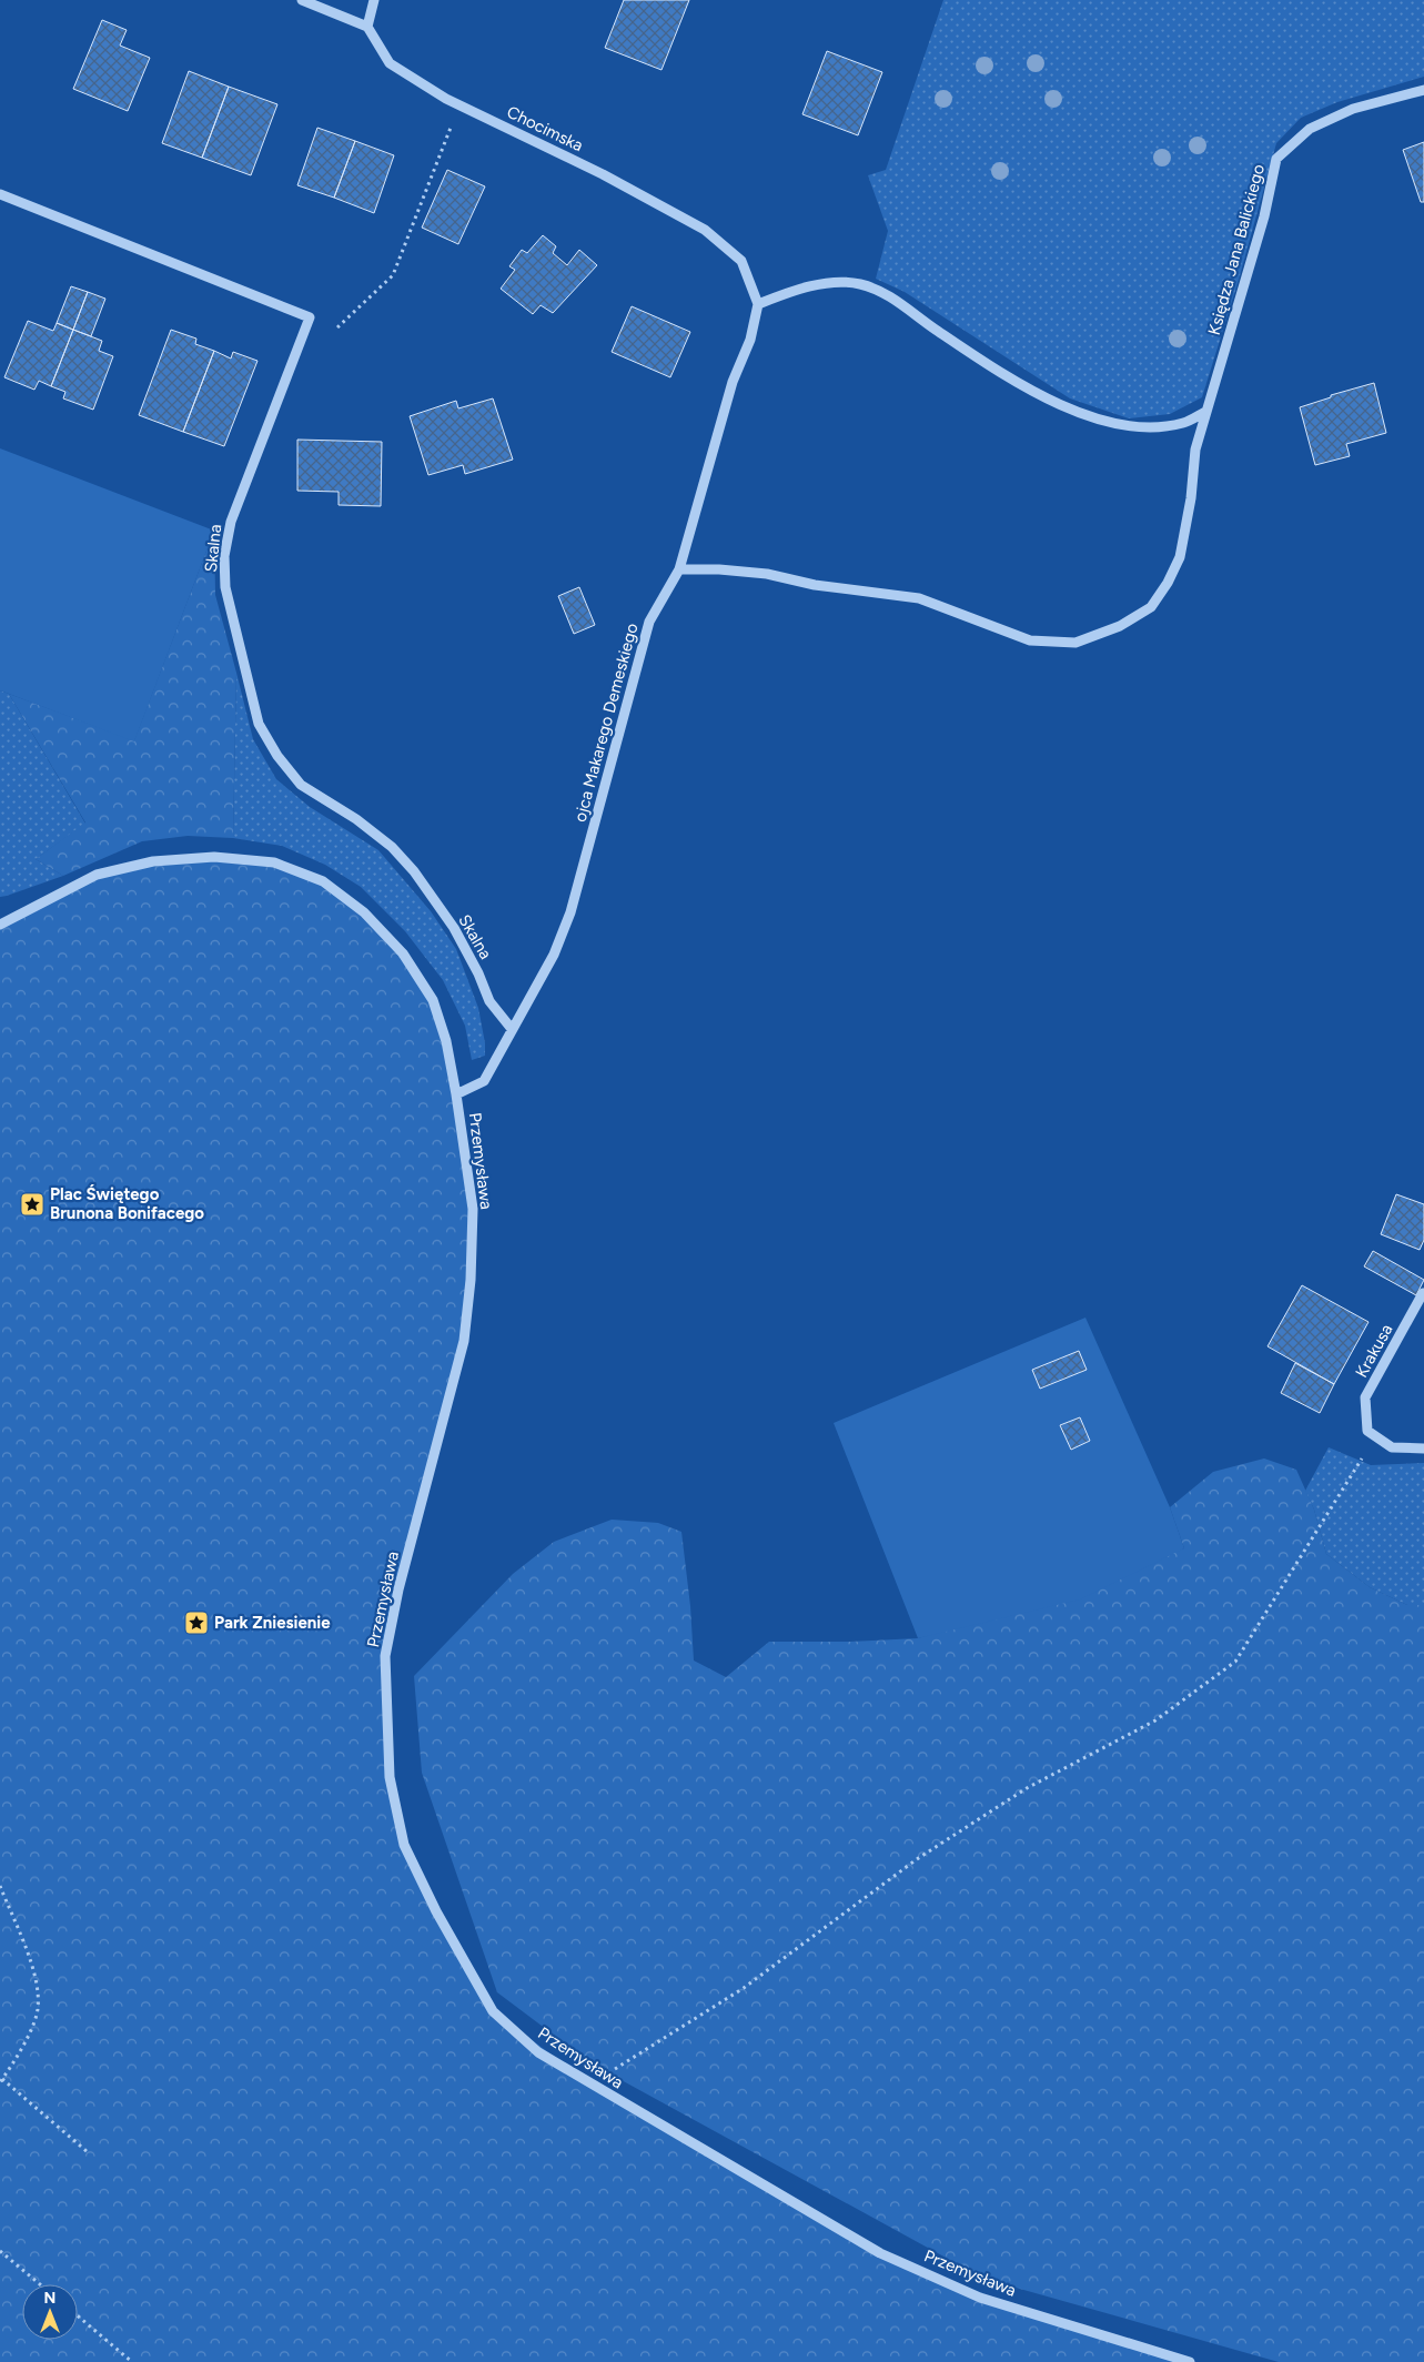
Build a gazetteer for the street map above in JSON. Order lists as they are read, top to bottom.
{
  "streets": {
    "street": [
      "Chocimska",
      "Księdza Jana Balickiego",
      "Skalna",
      "ojca Makarego Demeskiego",
      "Przemysława",
      "Krakusa"
    ]
  },
  "crossings": [
    ["Chocimska", "ojca Makarego Demeskiego"],
    ["Księdza Jana Balickiego", "ojca Makarego Demeskiego"],
    ["Skalna", "ojca Makarego Demeskiego"],
    ["ojca Makarego Demeskiego", "Przemysława"]
  ],
  "places": {
    "place": ["Plac Świętego Brunona Bonifacego", "Park Zniesienie"]
  },
  "north": "top"
}
